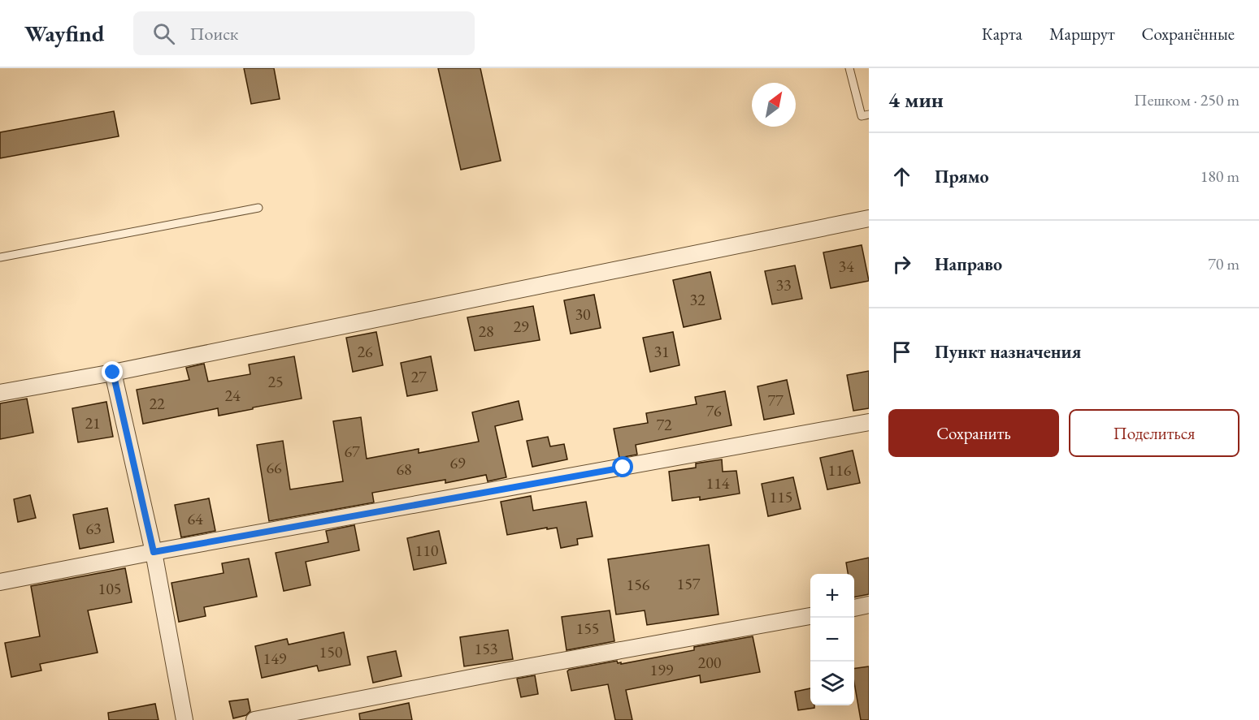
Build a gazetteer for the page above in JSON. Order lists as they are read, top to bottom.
{
  "house_numbers": [
    "34",
    "33",
    "32",
    "30",
    "29",
    "28",
    "26",
    "31",
    "27",
    "25",
    "24",
    "77",
    "22",
    "76",
    "21",
    "72",
    "67",
    "69",
    "66",
    "68",
    "116",
    "114",
    "115",
    "64",
    "63",
    "110",
    "157",
    "156",
    "105",
    "155",
    "153",
    "150",
    "149",
    "200",
    "199"
  ],
  "north": "top right",
  "page": {
    "header": "Wayfind",
    "search": "Поиск",
    "nav": ["Карта", "Маршрут", "Сохранённые"],
    "heading": ["4 мин", "Пешком · 250 m"],
    "list": [
      ["Прямо", "180 m"],
      ["Направо", "70 m"],
      "Пункт назначения"
    ],
    "buttons": ["Сохранить", "Поделиться"],
    "map_buttons": ["+", "−"]
  }
}
